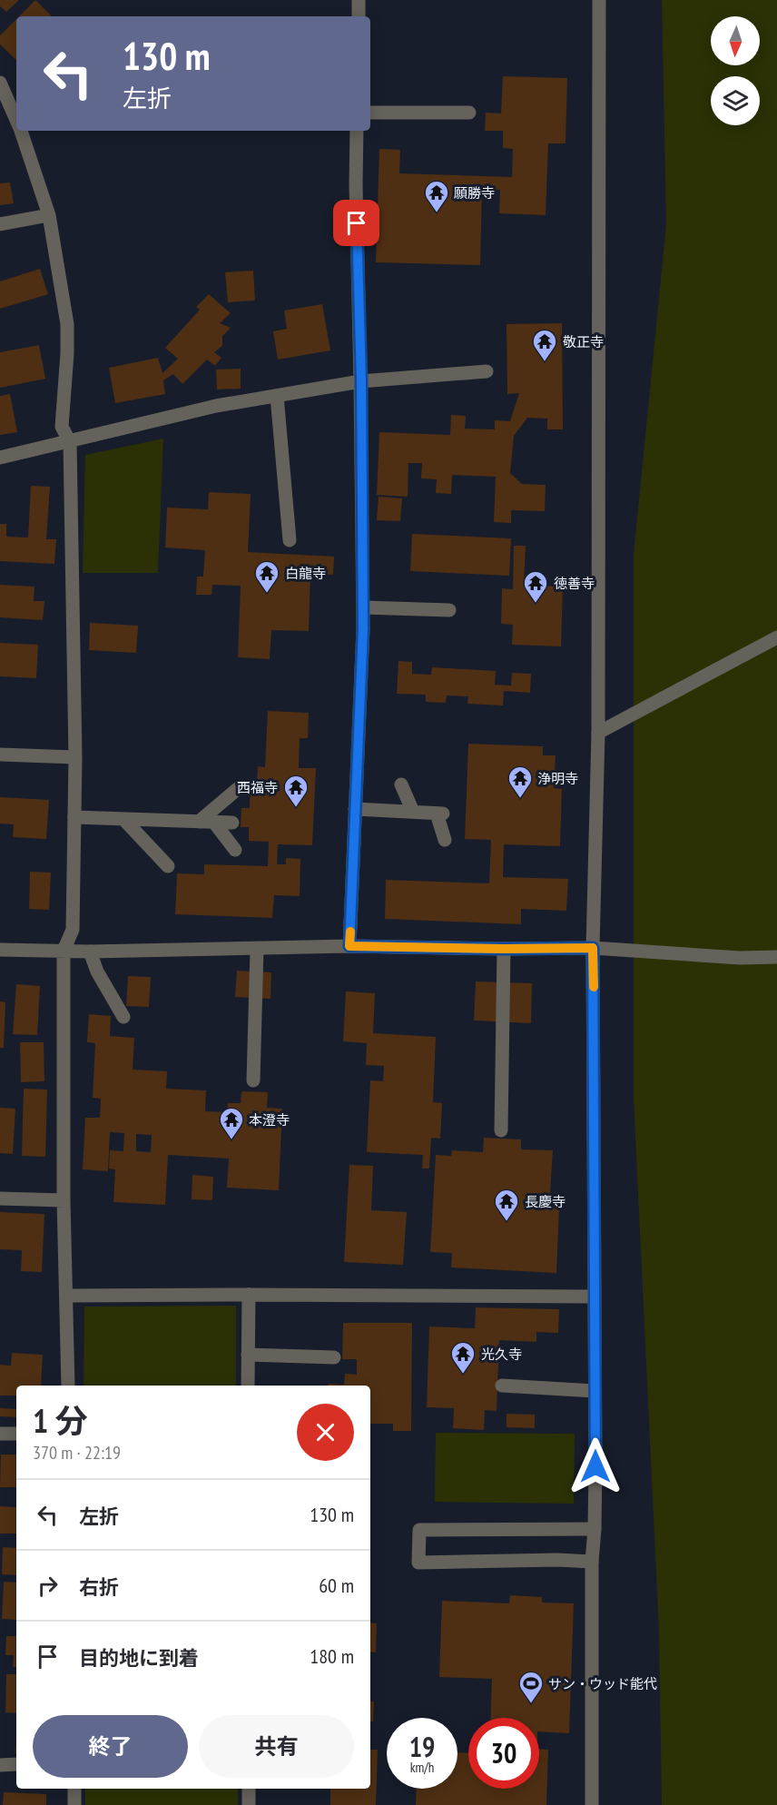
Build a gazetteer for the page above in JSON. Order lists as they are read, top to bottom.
{
  "places": {
    "temple": [
      "願勝寺",
      "敬正寺",
      "白龍寺",
      "徳善寺",
      "浄明寺",
      "西福寺",
      "本澄寺",
      "長慶寺",
      "光久寺"
    ],
    "sports": ["サン・ウッド能代"]
  },
  "north": "bottom",
  "page": {
    "turn": ["130 m", "左折"],
    "heading": ["1 分", "370 m · 22:19"],
    "list": [
      {
        "name": "左折",
        "value": "130 m"
      },
      {
        "name": "右折",
        "value": "60 m"
      },
      {
        "name": "目的地に到着",
        "value": "180 m"
      }
    ],
    "buttons": ["終了", "共有"],
    "speed": "19 km/h",
    "limit": "30"
  }
}
